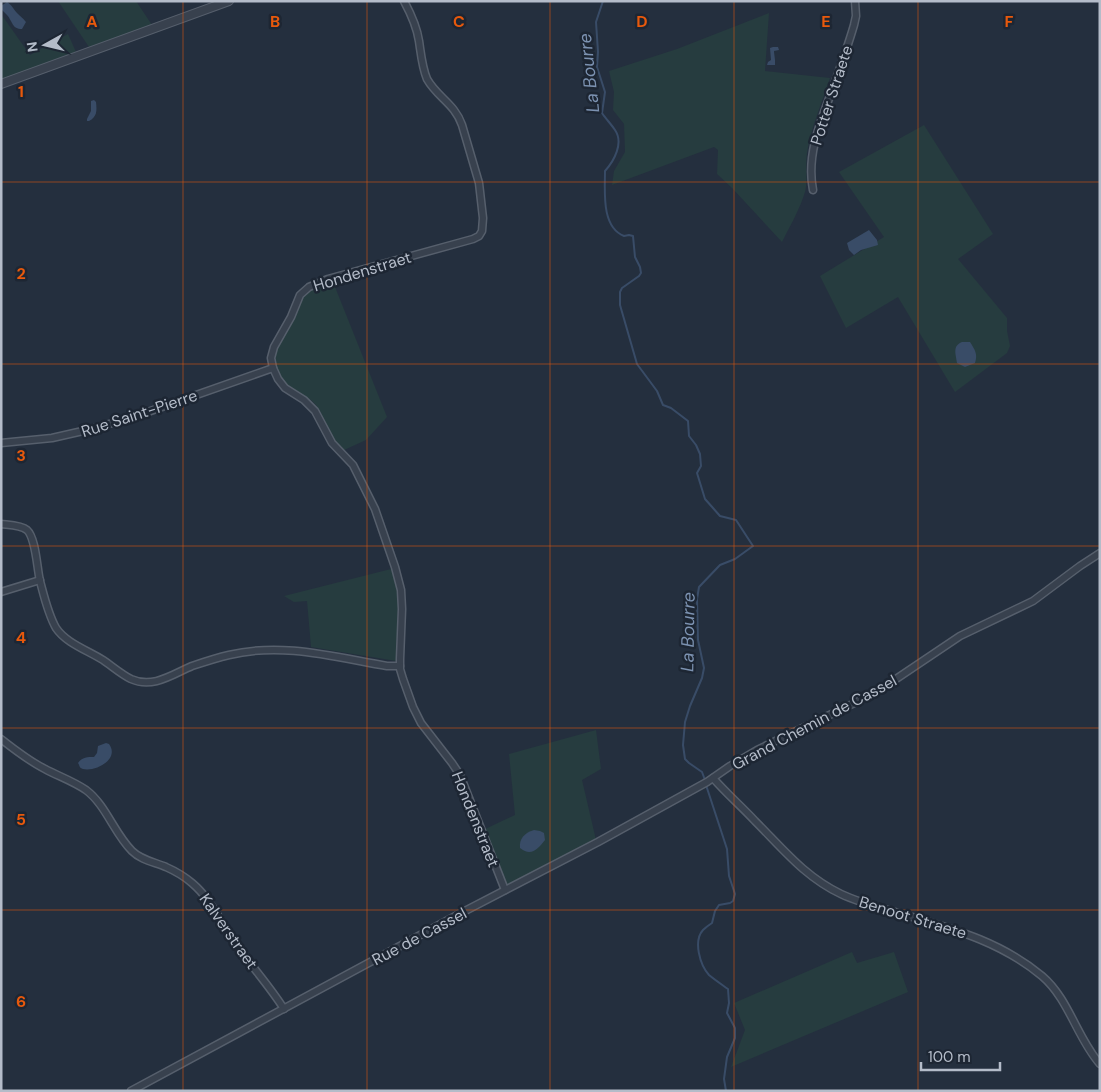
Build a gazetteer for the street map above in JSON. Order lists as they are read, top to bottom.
{
  "streets": {
    "street": [
      "Potter Straete",
      "Hondenstraet",
      "Rue Saint-Pierre",
      "Grand Chemin de Cassel",
      "Benoot Straete",
      "Kalverstraet",
      "Rue de Cassel"
    ]
  },
  "crossings": [
    ["Hondenstraet", "Rue Saint-Pierre"],
    ["Hondenstraet", "Rue de Cassel"],
    ["Grand Chemin de Cassel", "Benoot Straete"],
    ["Grand Chemin de Cassel", "Rue de Cassel"],
    ["Benoot Straete", "Rue de Cassel"],
    ["Kalverstraet", "Rue de Cassel"]
  ],
  "water": ["La Bourre"],
  "scale_bar": "100 m",
  "north": "left",
  "grid": {
    "columns": [
      "A",
      "B",
      "C",
      "D",
      "E",
      "F"
    ],
    "rows": [
      "1",
      "2",
      "3",
      "4",
      "5",
      "6"
    ]
  }
}
